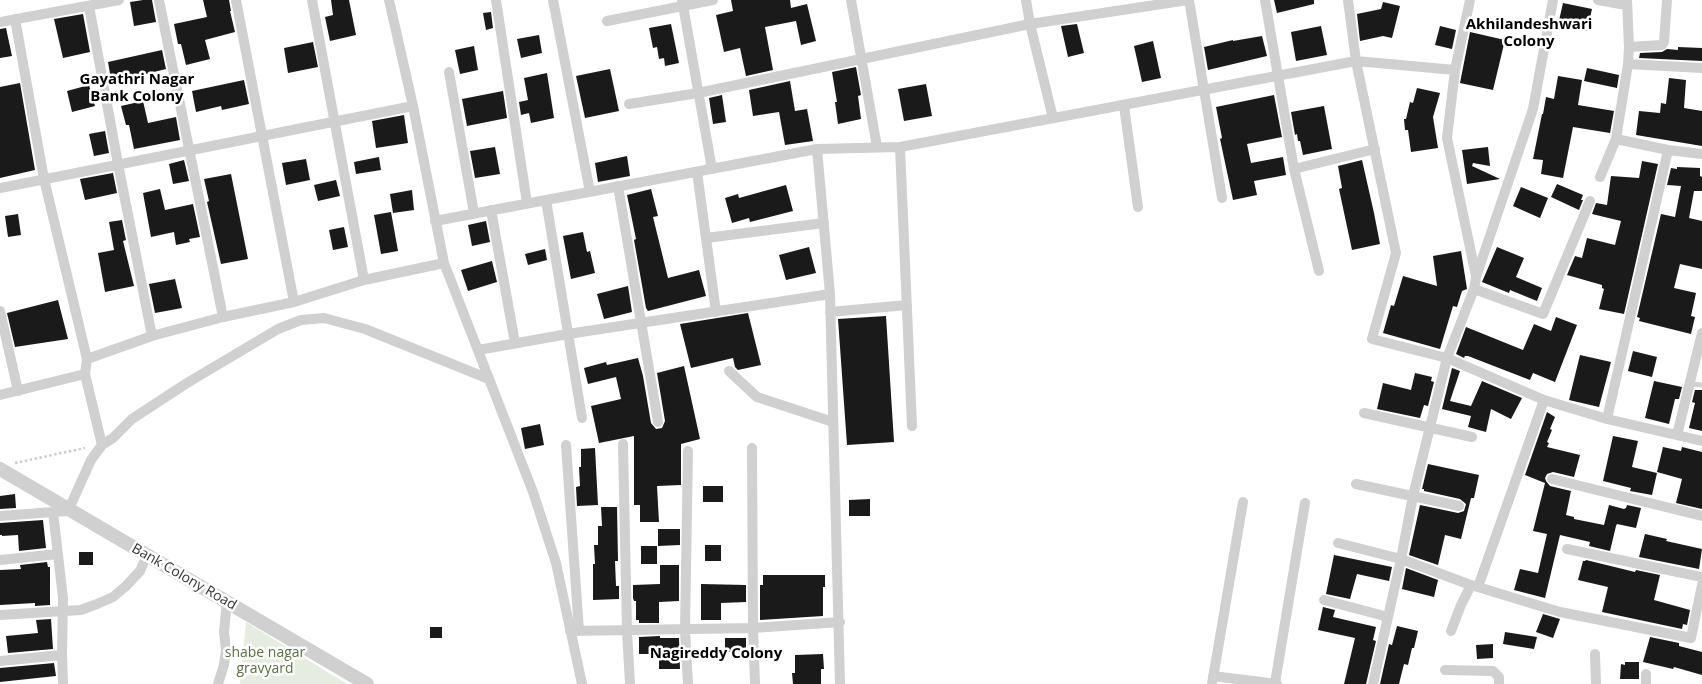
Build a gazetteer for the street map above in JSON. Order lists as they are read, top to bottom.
{
  "streets": {
    "street": ["Bank Colony Road"]
  },
  "districts": ["Akhilandeshwari Colony", "Gayathri Nagar Bank Colony", "Nagireddy Colony"],
  "parks": ["shabe nagar gravyard"]
}
